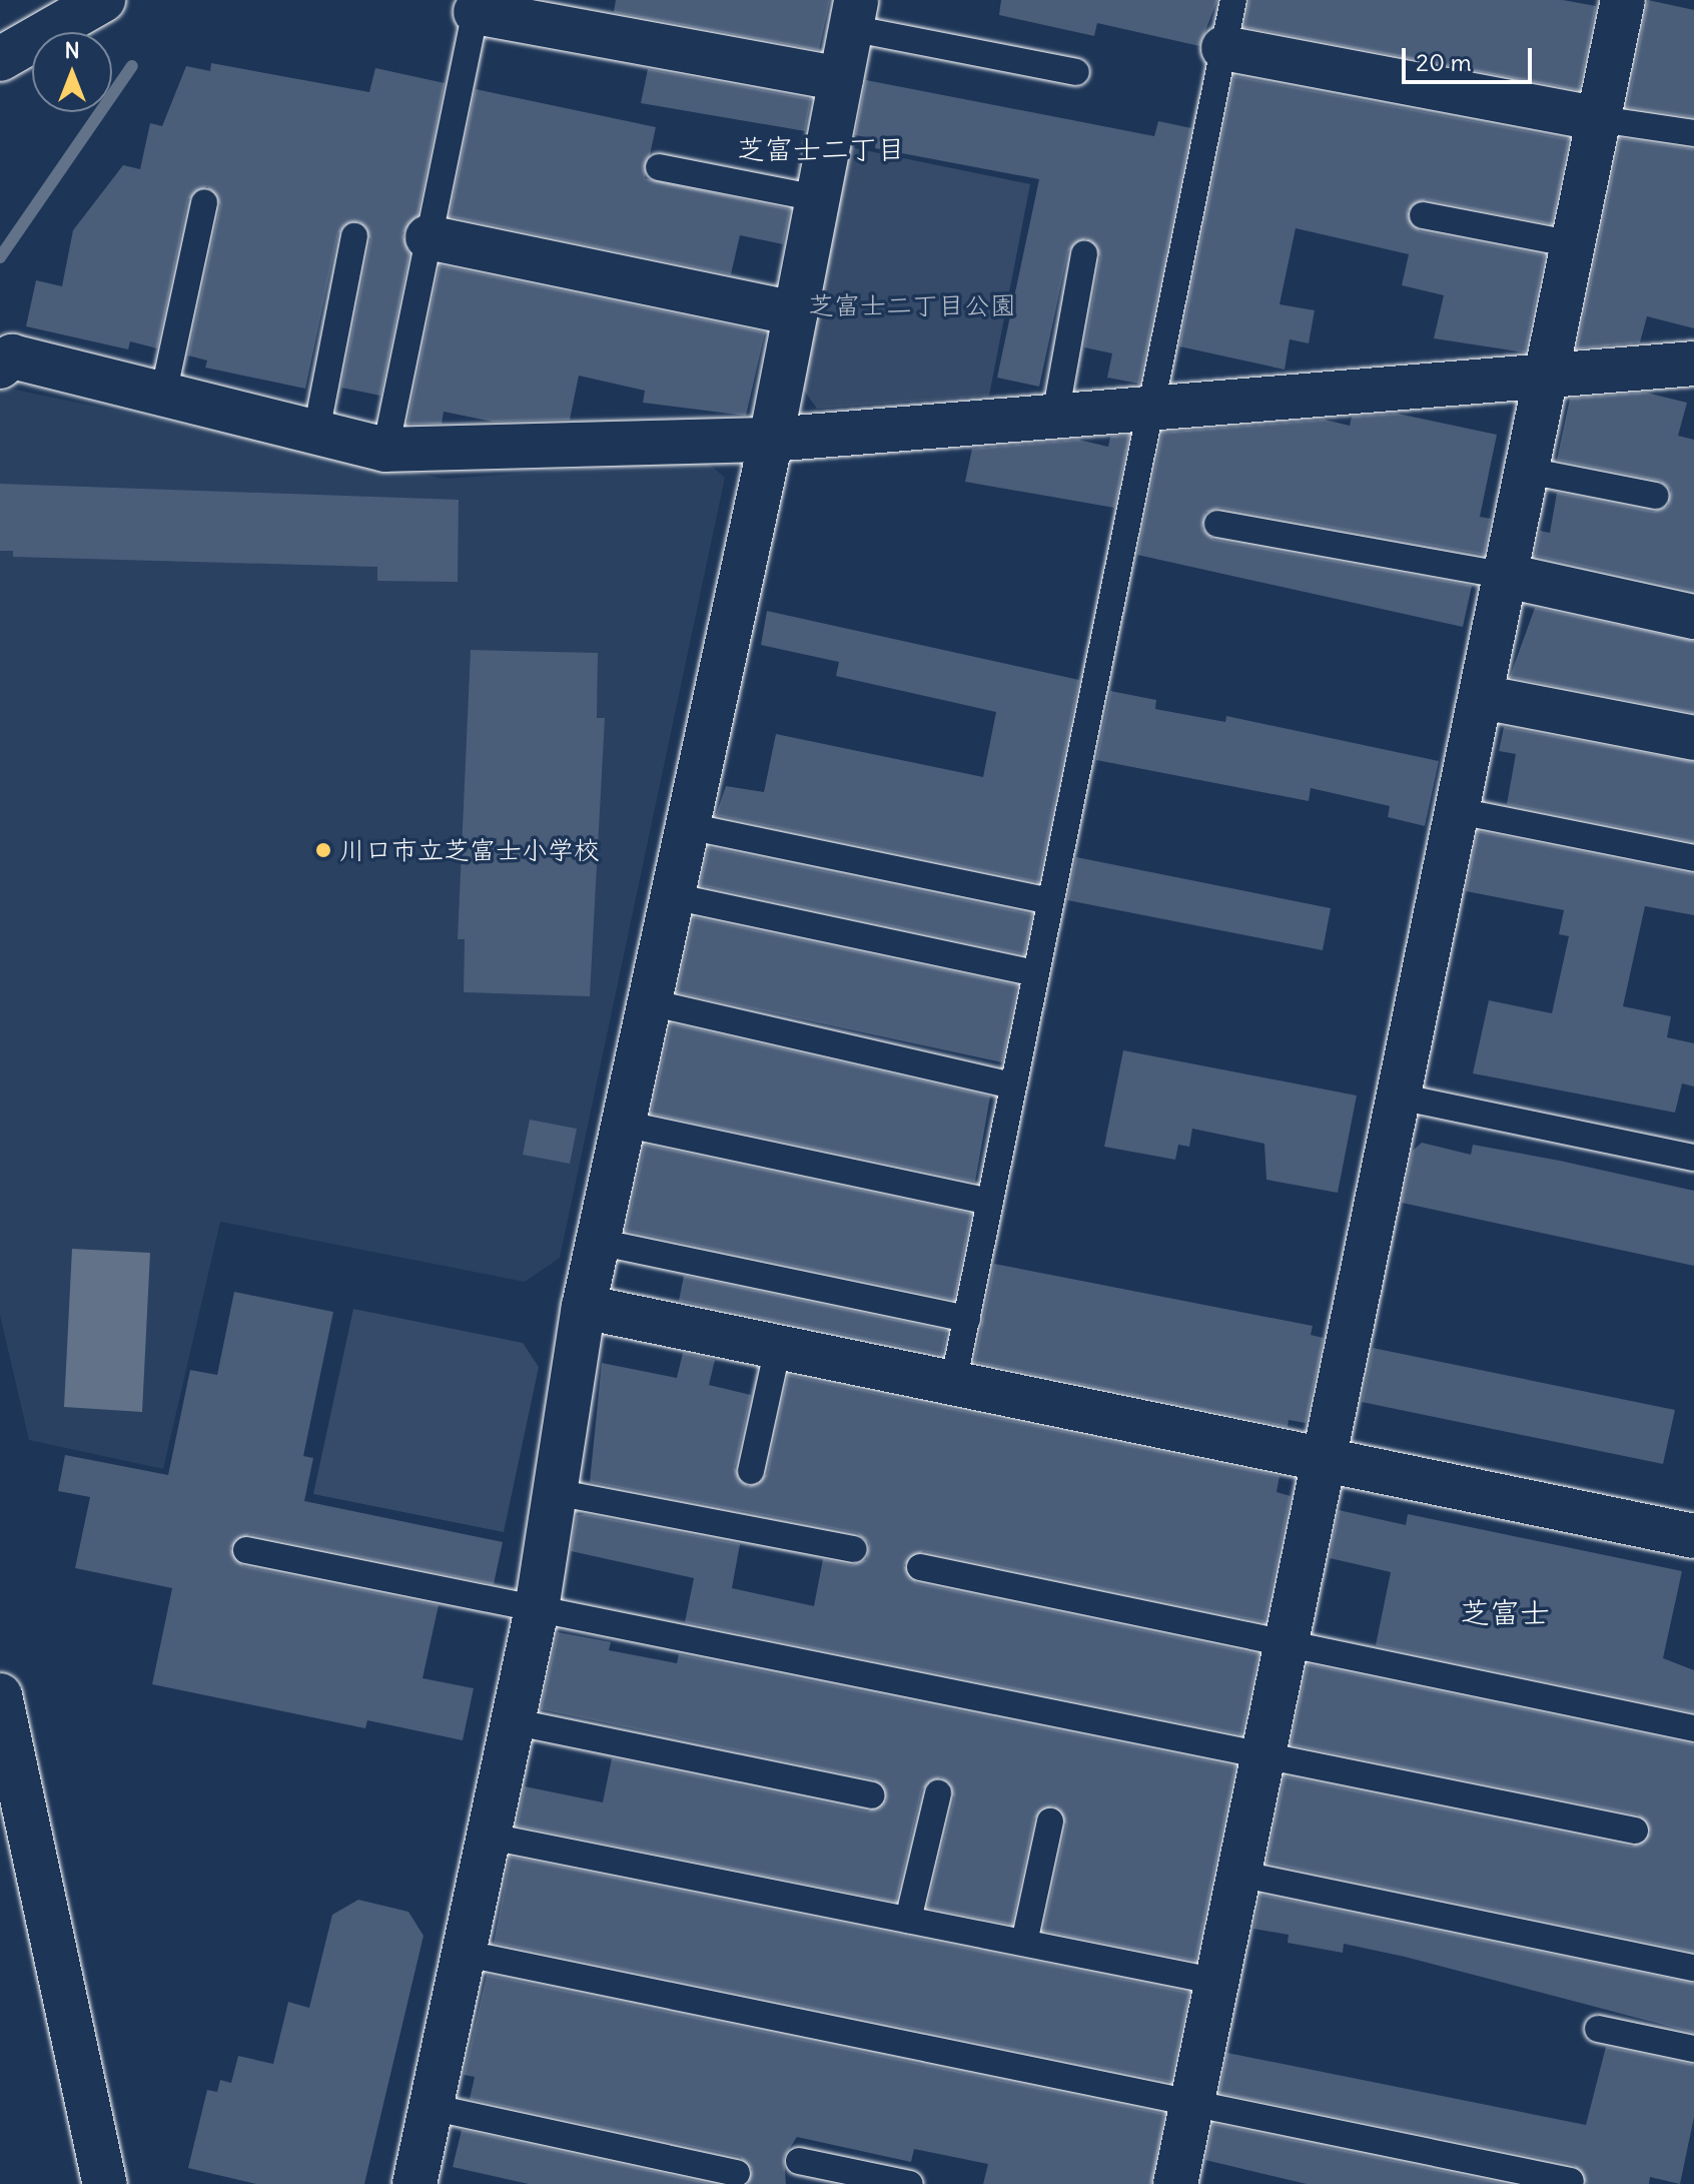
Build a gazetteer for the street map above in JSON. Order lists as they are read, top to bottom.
{
  "districts": ["芝富士二丁目", "芝富士"],
  "parks": ["芝富士二丁目公園"],
  "places": ["川口市立芝富士小学校"],
  "scale_bar": "20 m",
  "north": "top"
}
